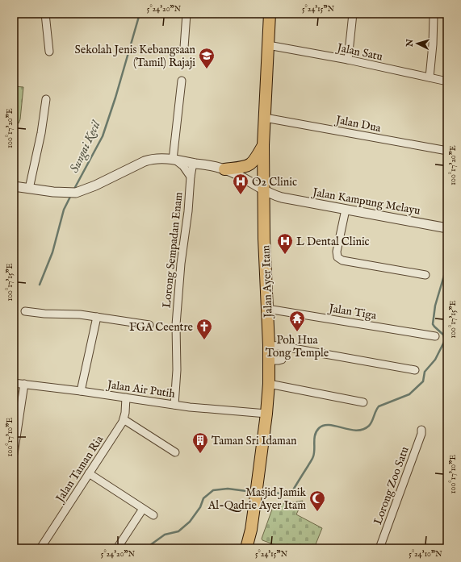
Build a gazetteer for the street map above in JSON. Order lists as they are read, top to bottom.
{
  "streets": {
    "main road": ["Jalan Ayer Itam"],
    "street": [
      "Jalan Satu",
      "Jalan Dua",
      "Jalan Kampung Melayu",
      "Lorong Sempadan Enam",
      "Jalan Tiga",
      "Jalan Air Putih",
      "Jalan Taman Ria",
      "Lorong Zoo Satu"
    ]
  },
  "crossings": [
    ["Jalan Satu", "Jalan Ayer Itam"],
    ["Jalan Dua", "Jalan Ayer Itam"],
    ["Jalan Kampung Melayu", "Lorong Sempadan Enam"],
    ["Jalan Kampung Melayu", "Jalan Ayer Itam"],
    ["Lorong Sempadan Enam", "Jalan Air Putih"],
    ["Jalan Ayer Itam", "Jalan Tiga"],
    ["Jalan Ayer Itam", "Jalan Air Putih"],
    ["Jalan Air Putih", "Jalan Taman Ria"]
  ],
  "water": ["Sungai Kecil"],
  "places": {
    "school or university": ["Sekolah Jenis Kebangsaan (Tamil) Rajaji"],
    "hospital": ["O2 Clinic", "L Dental Clinic"],
    "temple": ["Poh Hua Tong Temple"],
    "church": ["FGA Ceentre"],
    "building": ["Taman Sri Idaman"],
    "mosque": ["Masjid Jamik Al-Qadrie Ayer Itam"]
  },
  "north": "left",
  "coordinates": [
    "5°24'20\"N",
    "5°24'15\"N",
    "100°17'20\"E",
    "100°17'15\"E",
    "100°17'10\"E",
    "5°24'10\"N"
  ]
}
